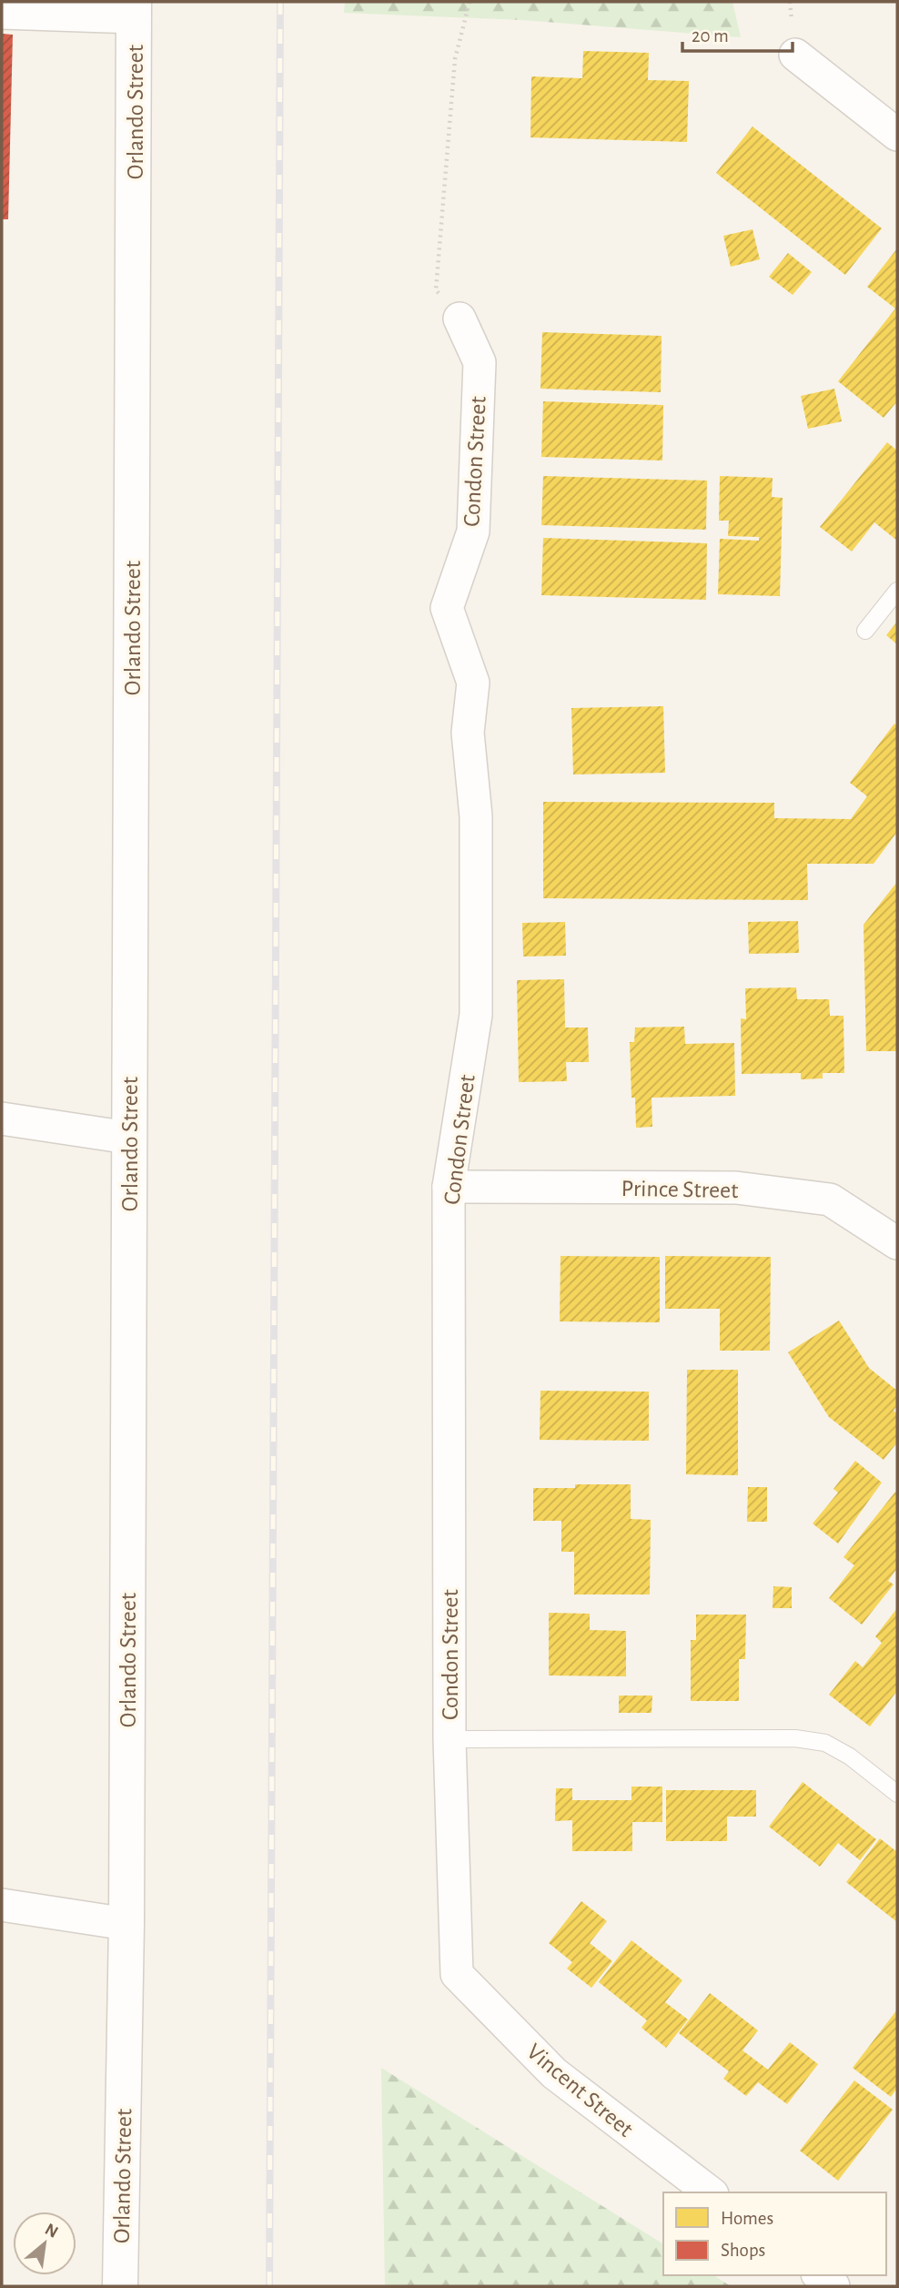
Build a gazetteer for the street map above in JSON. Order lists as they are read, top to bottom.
{
  "streets": {
    "street": [
      "Orlando Street",
      "Condon Street",
      "Prince Street",
      "Vincent Street"
    ]
  },
  "crossings": [
    ["Condon Street", "Prince Street"],
    ["Condon Street", "Vincent Street"]
  ],
  "legend": ["Homes", "Shops"],
  "scale_bar": "20 m",
  "north": "top right"
}
